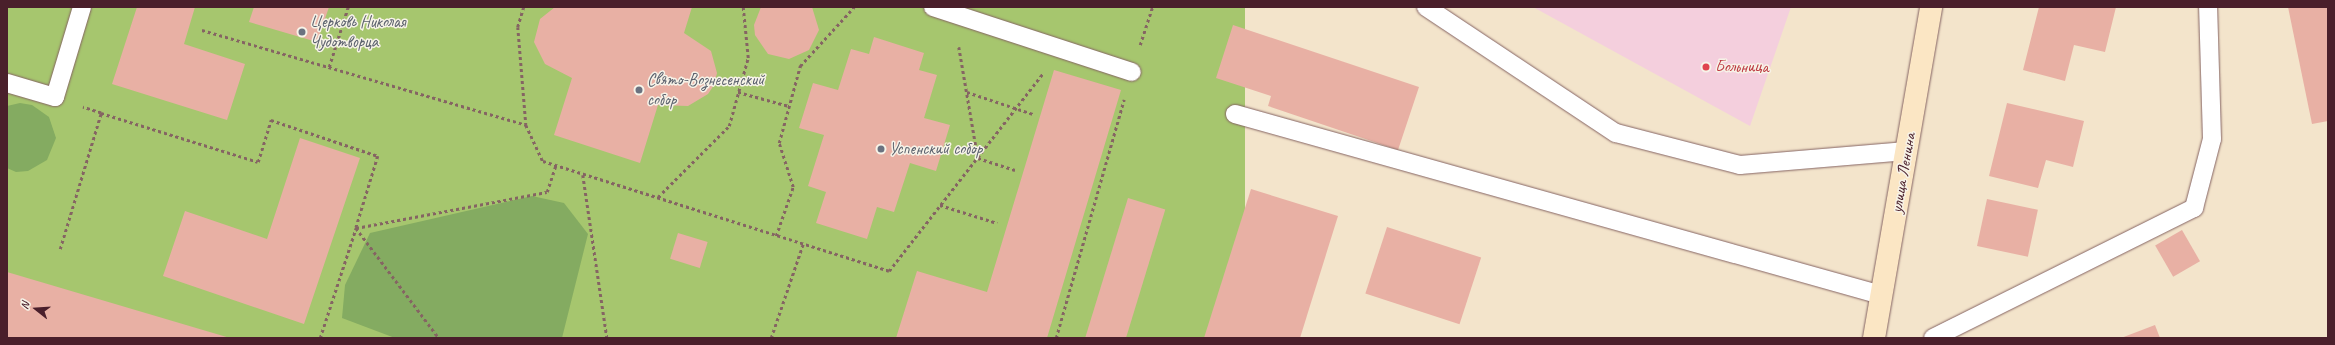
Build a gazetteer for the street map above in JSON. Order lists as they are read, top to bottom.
{
  "streets": {
    "main road": ["улица Ленина"]
  },
  "places": [
    "Церковь Николая Чудотворца",
    "Больница",
    "Свято-Вознесенский собор",
    "Успенский собор"
  ],
  "north": "left"
}
